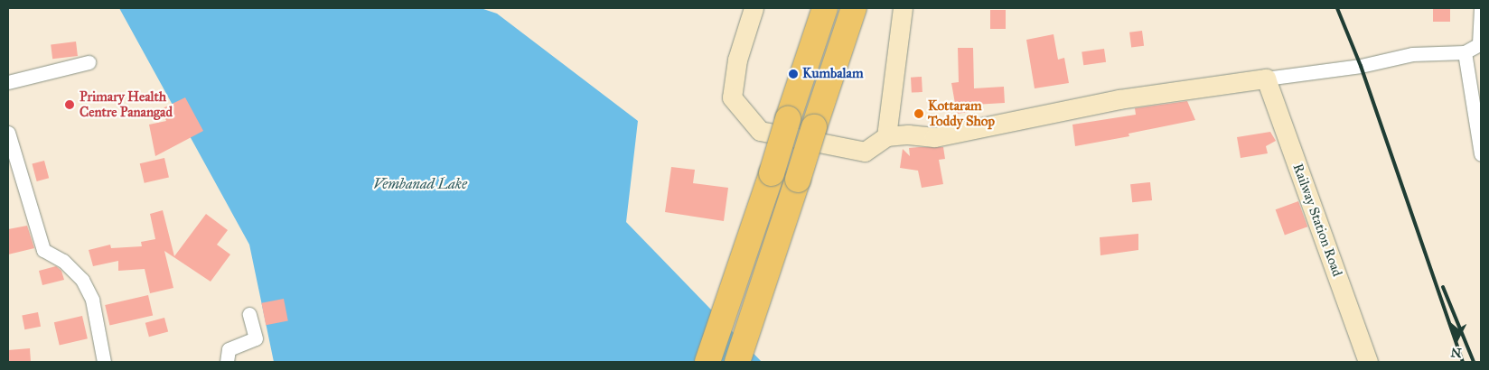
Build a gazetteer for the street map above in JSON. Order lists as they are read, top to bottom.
{
  "streets": {
    "street": ["Railway Station Road"]
  },
  "water": ["Vembanad Lake"],
  "places": ["Kumbalam", "Primary Health Centre Panangad", "Kottaram Toddy Shop"],
  "north": "bottom"
}
